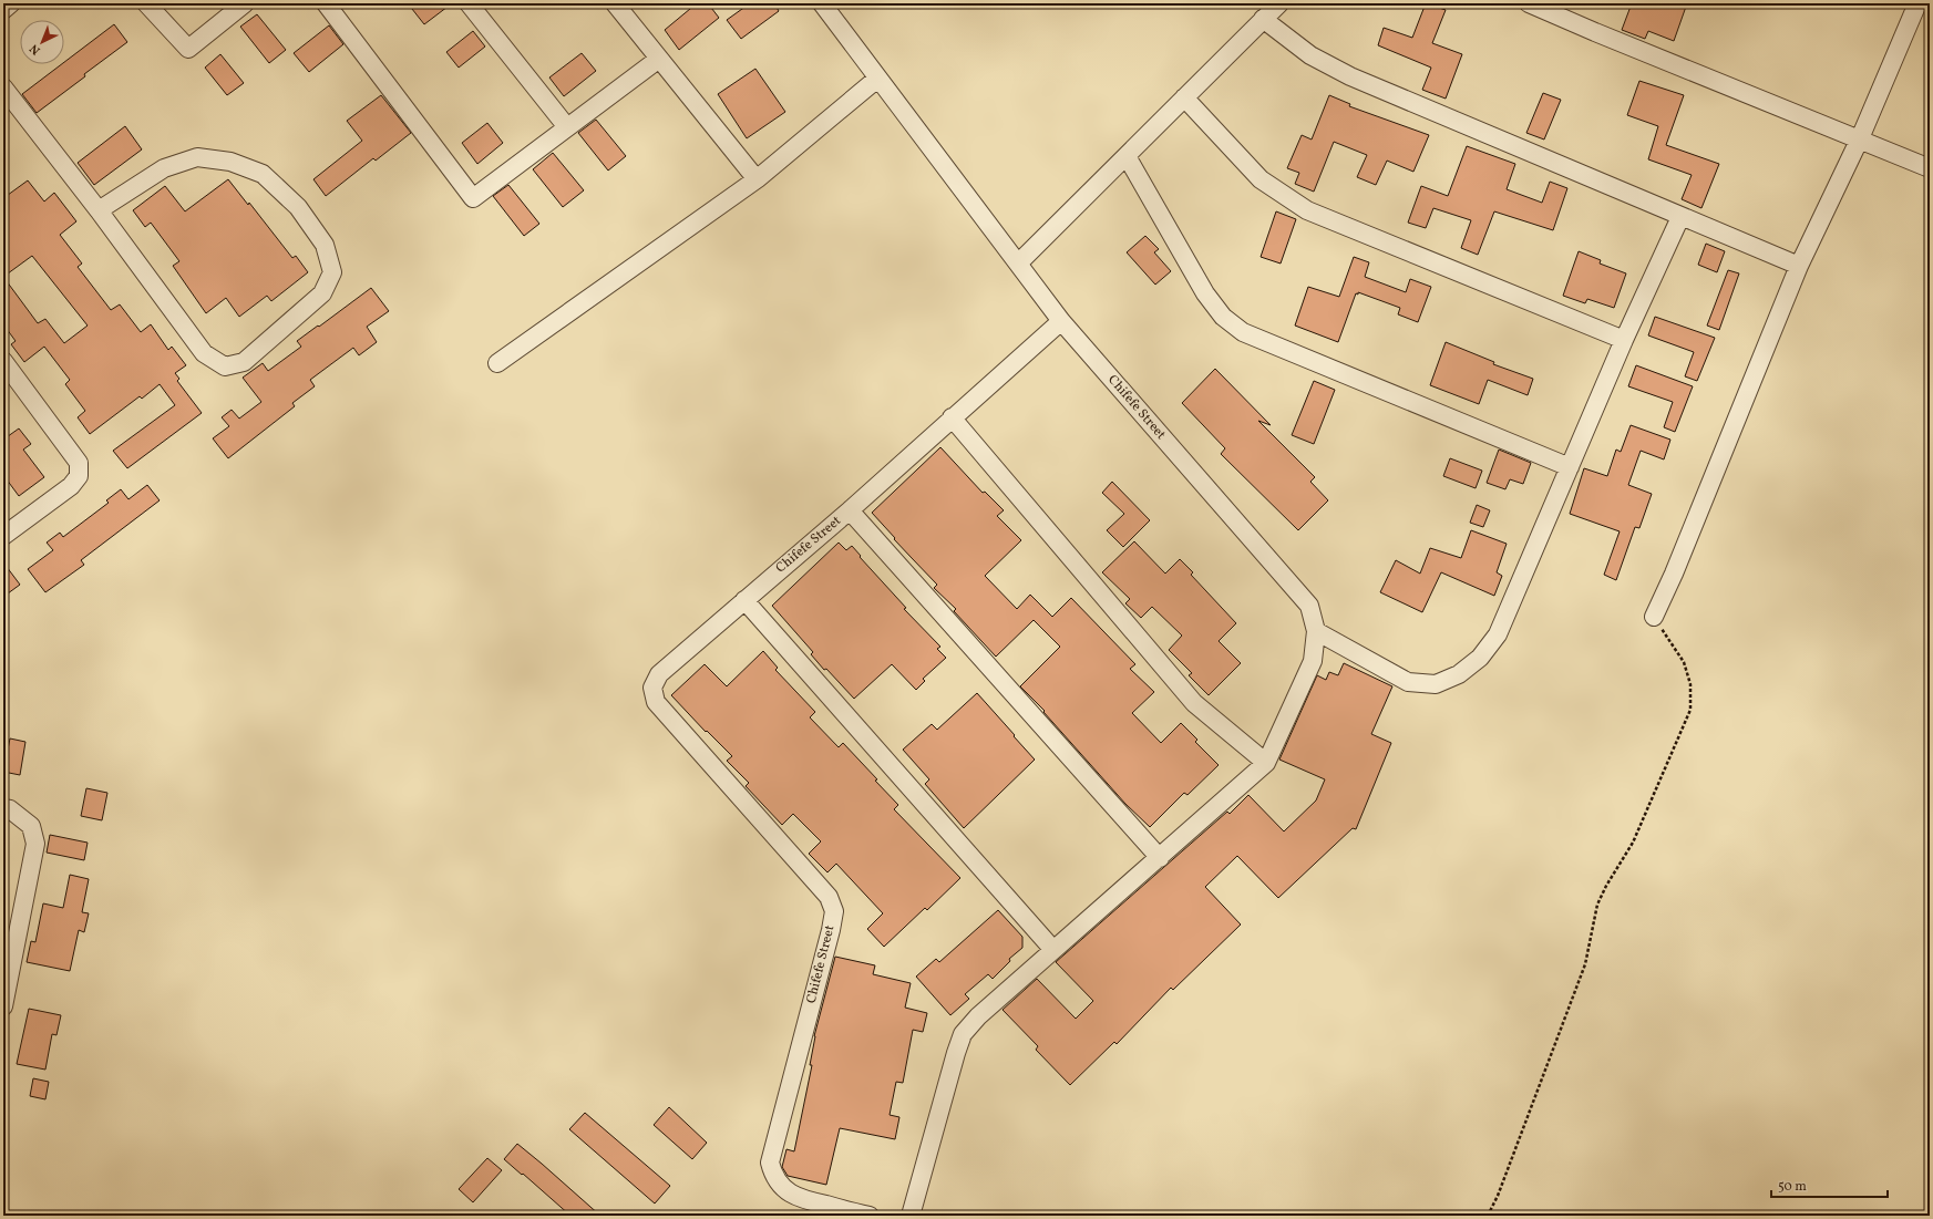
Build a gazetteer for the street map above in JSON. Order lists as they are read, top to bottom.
{
  "streets": {
    "street": ["Chifefe Street"]
  },
  "scale_bar": "50 m",
  "north": "bottom left"
}
